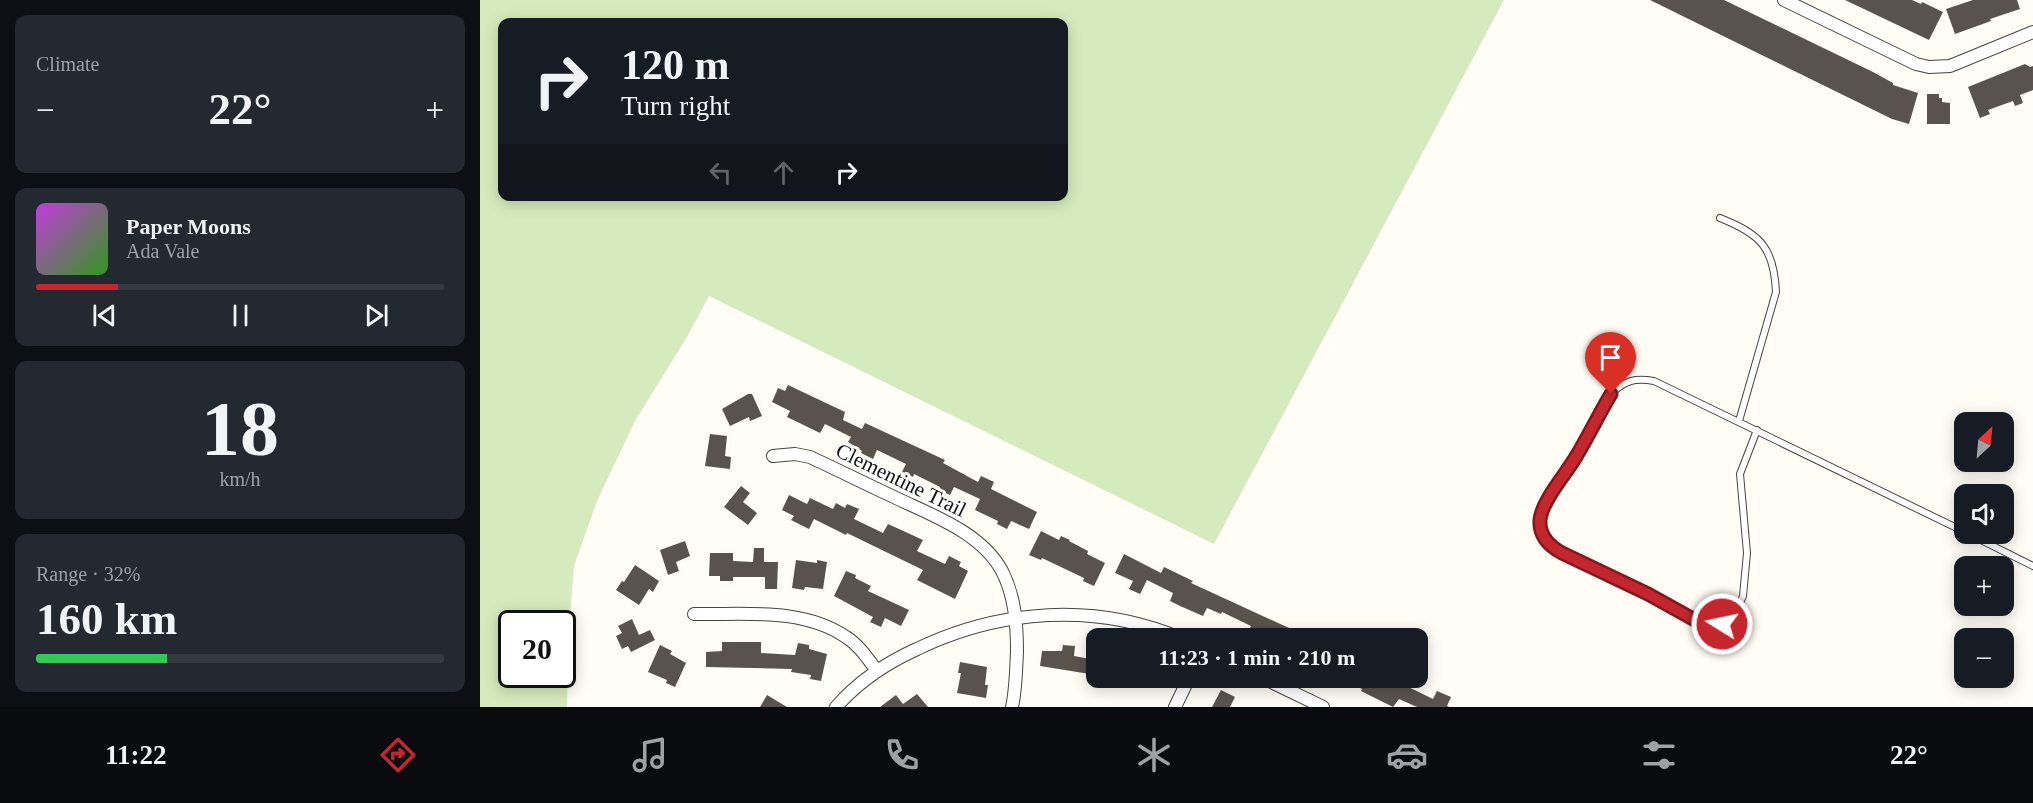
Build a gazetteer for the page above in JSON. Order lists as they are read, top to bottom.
{
  "streets": {
    "street": ["Clementine Trail"]
  },
  "north": "top right",
  "page": {
    "tile": [
      "Climate",
      ["18", "km/h"],
      ["Range · 32%", "160 km"]
    ],
    "turn": ["120 m", "Turn right"],
    "heat": ["−", "22°", "+"],
    "song": ["Paper Moons", "Ada Vale"],
    "map_buttons": ["+", "−"],
    "limit": "20",
    "trip": "11:23 · 1 min · 210 m",
    "tabs": ["11:22", "22°"]
  }
}
